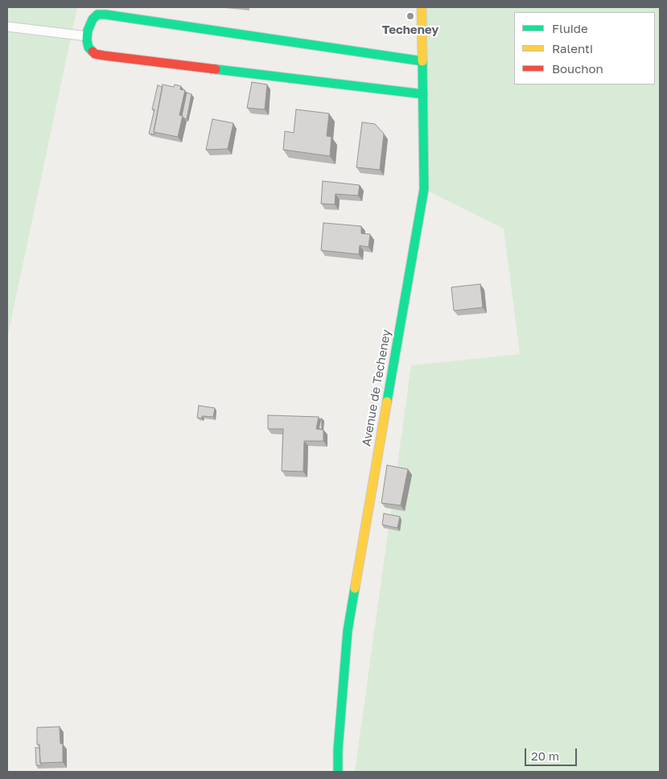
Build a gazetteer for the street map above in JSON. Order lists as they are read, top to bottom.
{
  "streets": {
    "street": ["Avenue de Techeney"]
  },
  "places": ["Techeney"],
  "legend": ["Fluide", "Ralenti", "Bouchon"],
  "scale_bar": "20 m"
}
